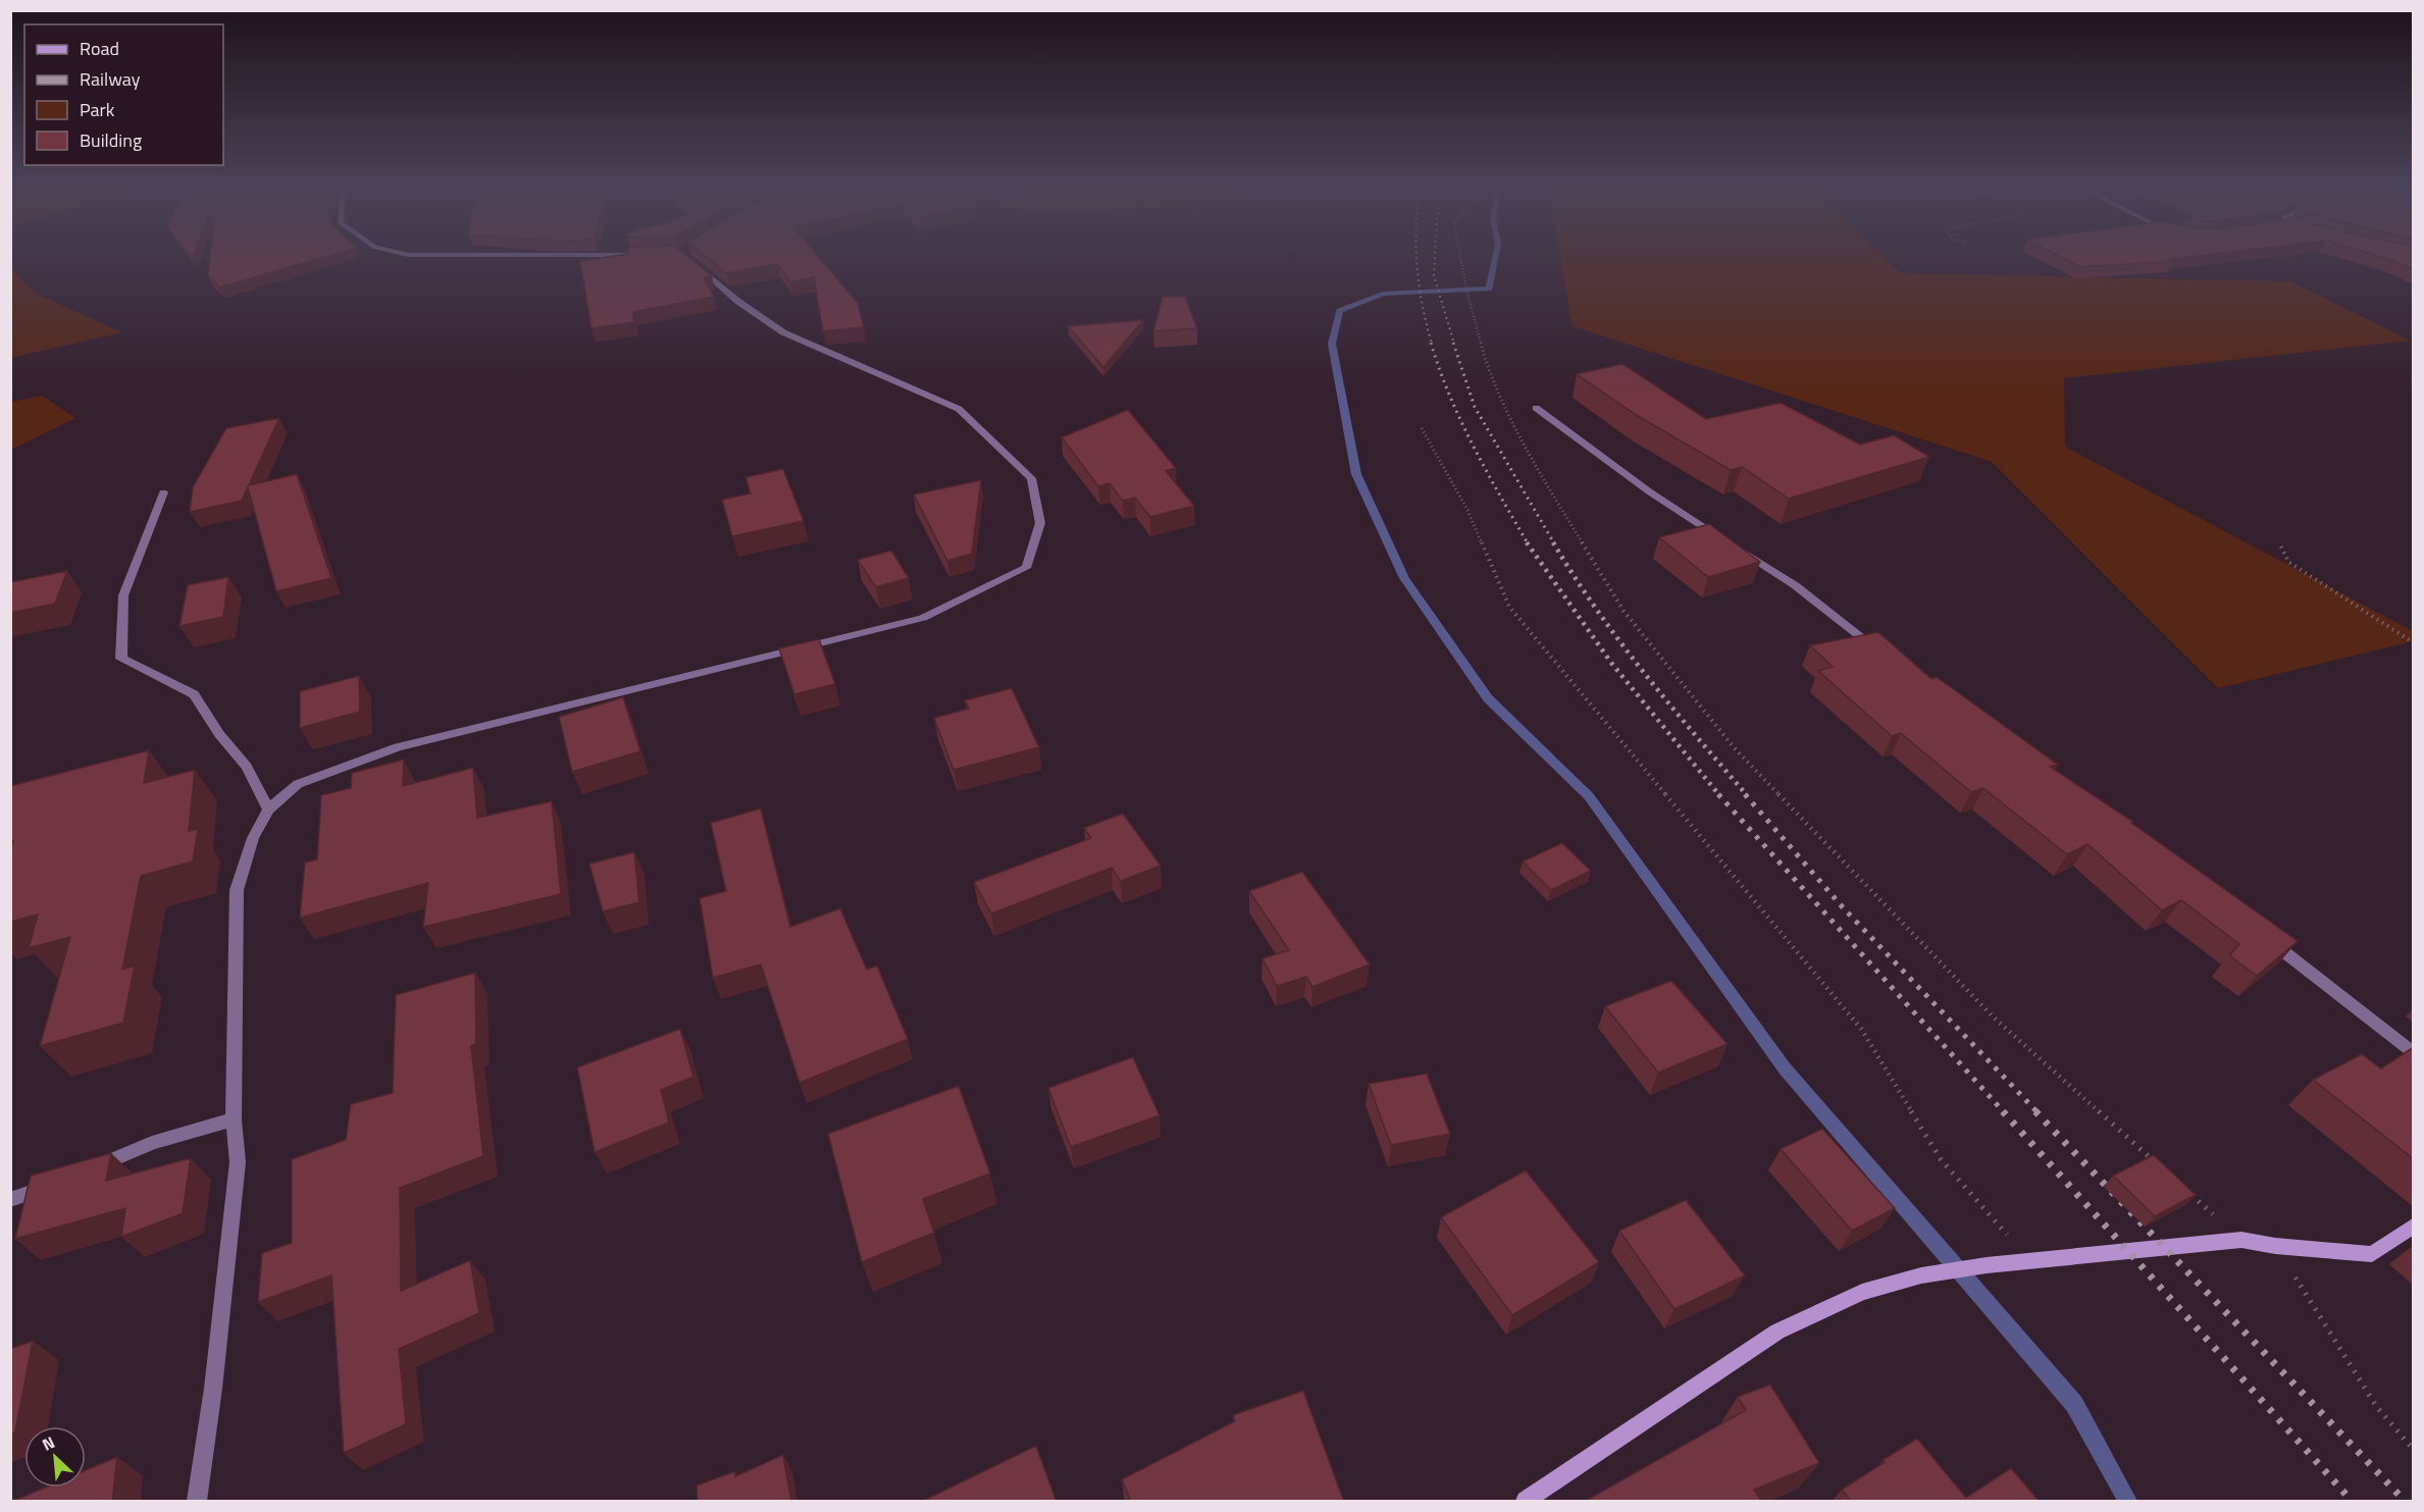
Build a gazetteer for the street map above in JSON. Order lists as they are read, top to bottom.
{
  "legend": [
    "Road",
    "Railway",
    "Park",
    "Building"
  ],
  "north": "top left"
}
